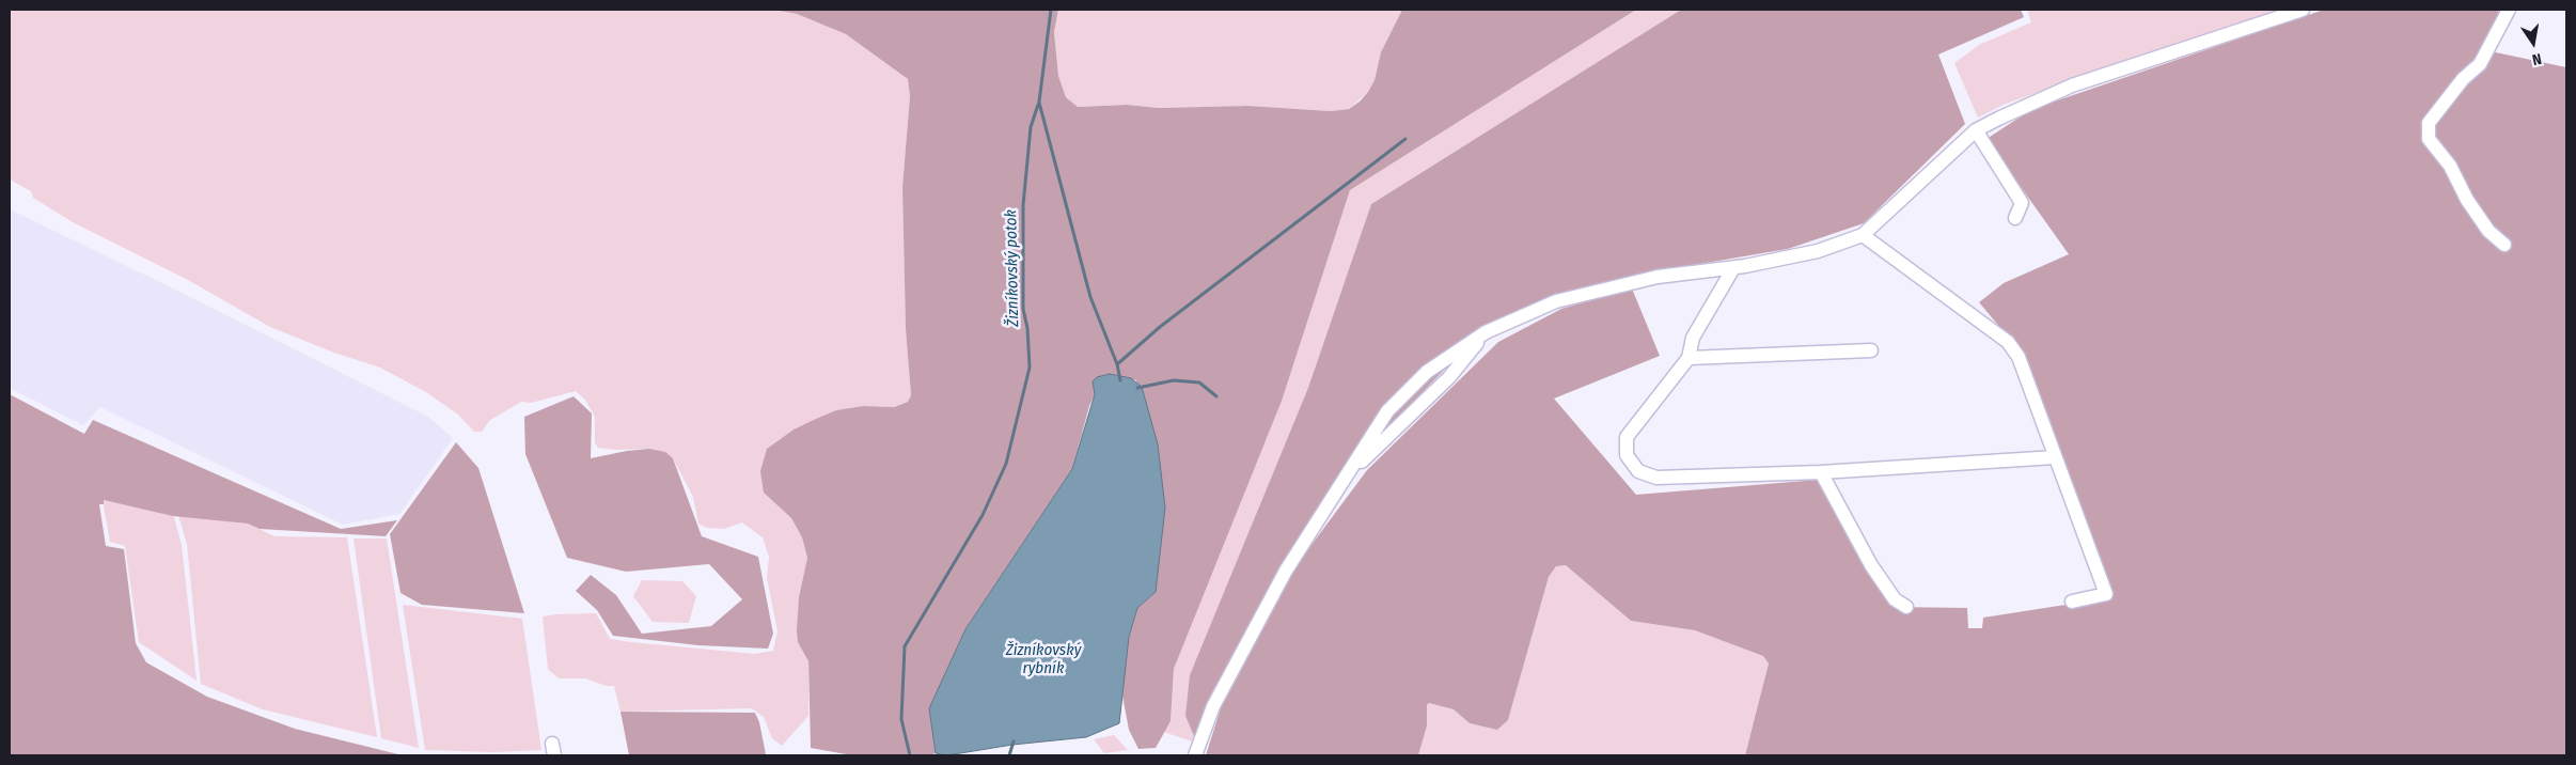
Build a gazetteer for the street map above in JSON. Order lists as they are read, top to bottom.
{
  "water": ["Žizníkovský potok", "Žizníkovský rybník"],
  "north": "bottom"
}
